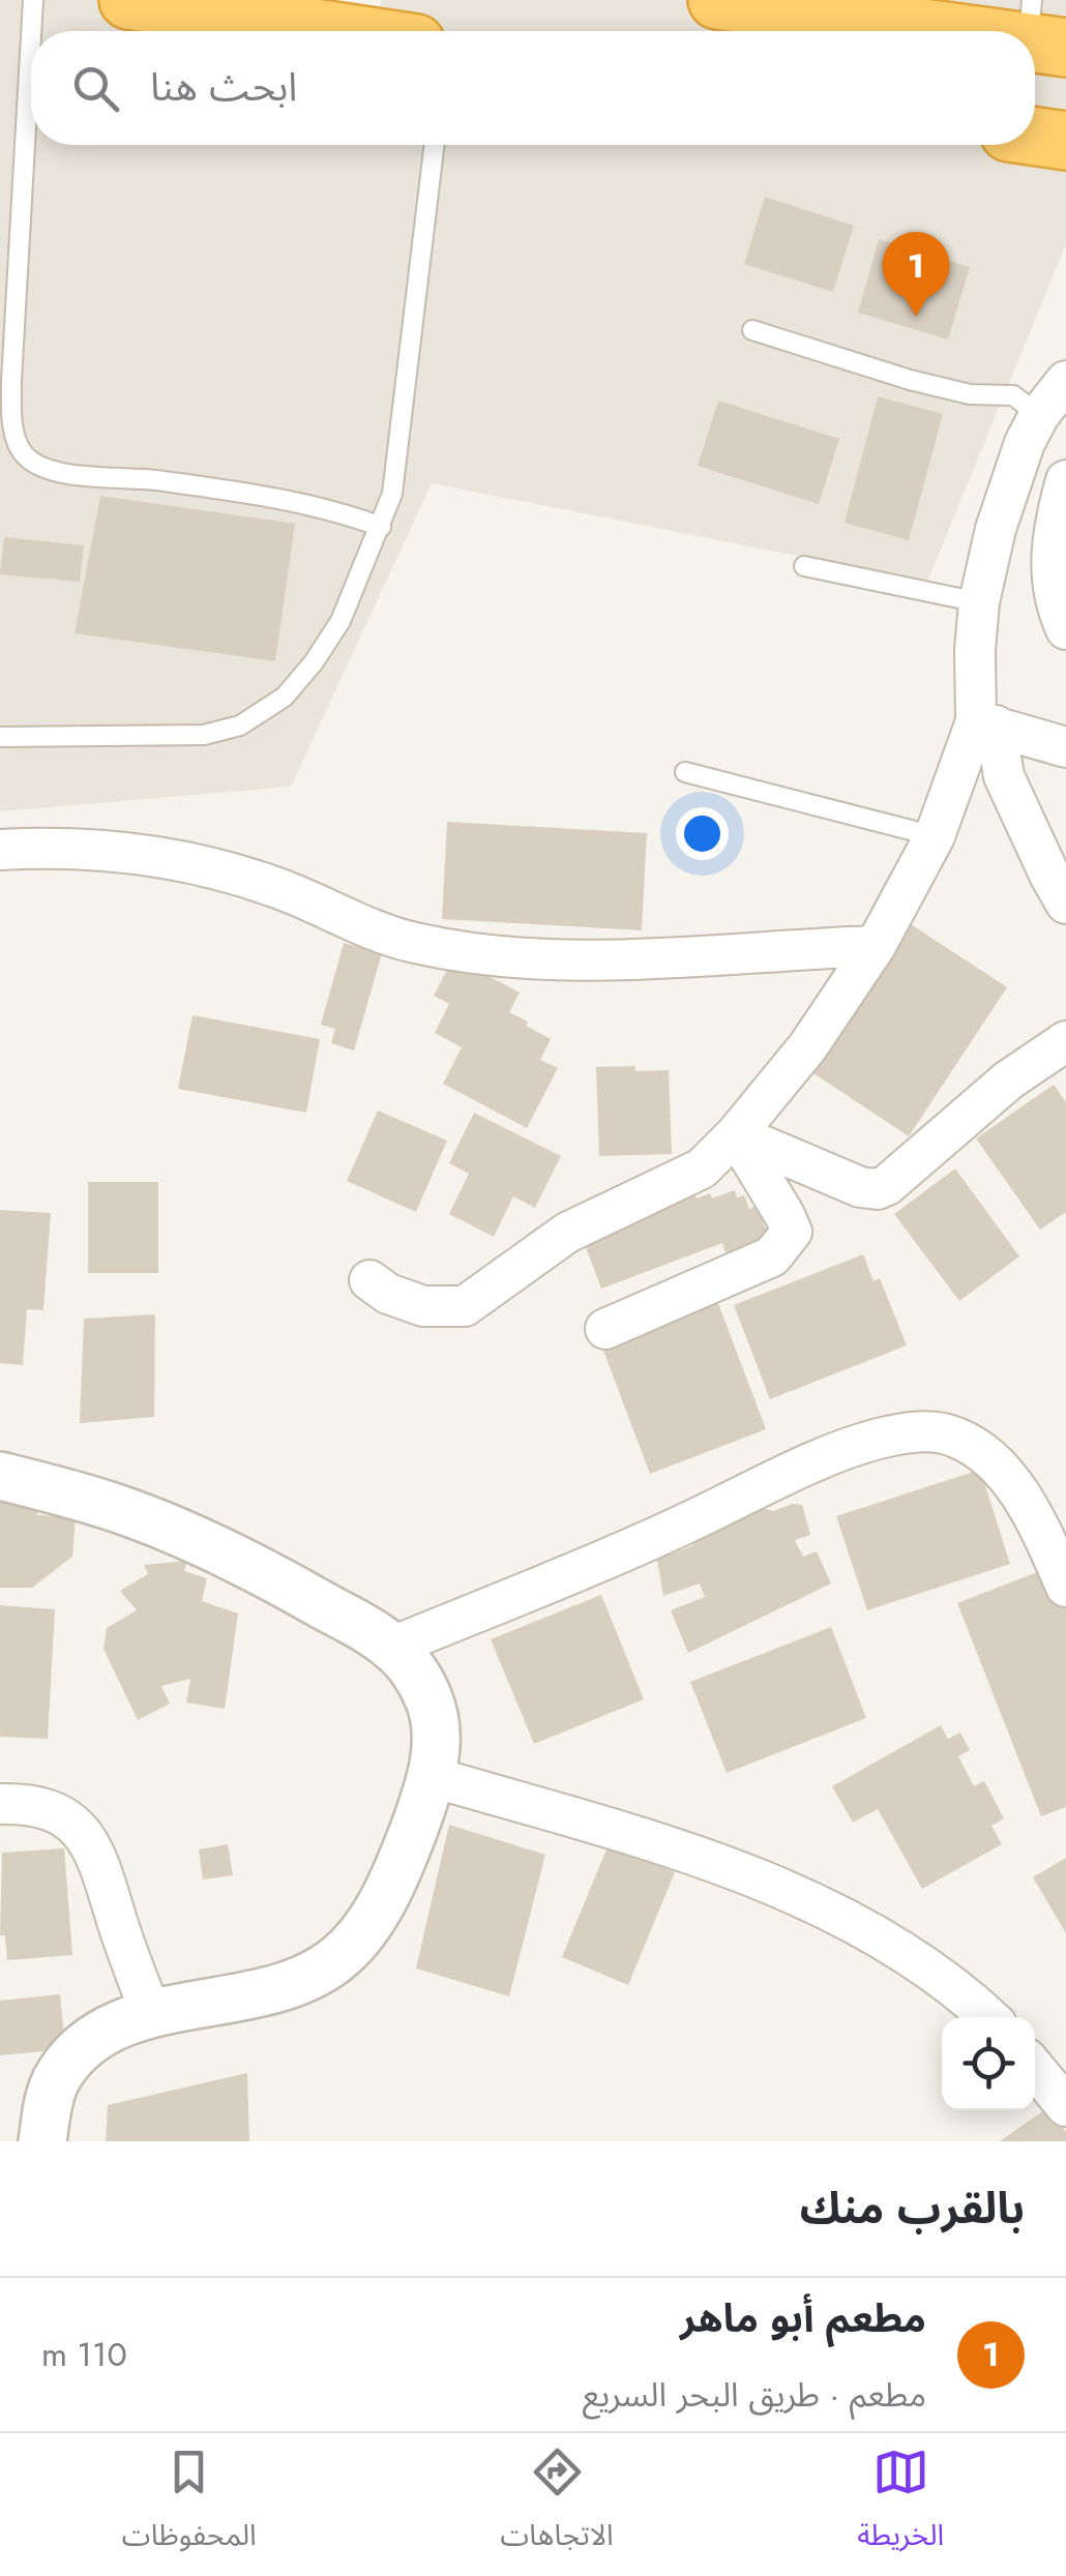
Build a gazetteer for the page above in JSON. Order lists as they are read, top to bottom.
{
  "page": {
    "search": "ابحث هنا",
    "pins": "1",
    "heading": "بالقرب منك",
    "list": [
      {
        "mark": "1",
        "name": "مطعم أبو ماهر",
        "note": "مطعم · طريق البحر السريع",
        "value": "110 m"
      }
    ],
    "nav": ["الخريطة", "الاتجاهات", "المحفوظات"]
  }
}
